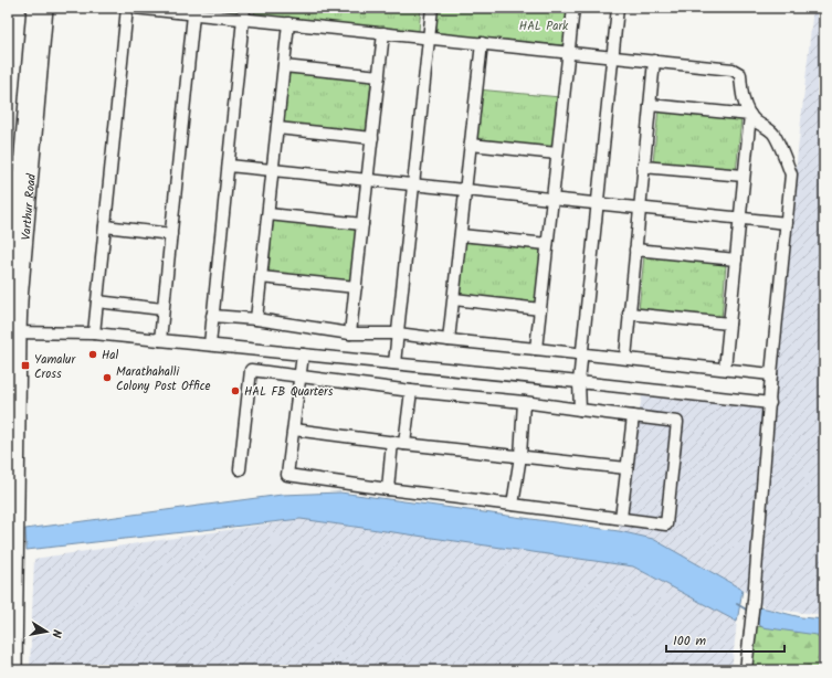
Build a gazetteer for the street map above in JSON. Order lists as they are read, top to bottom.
{
  "streets": {
    "main road": ["Varthur Road"]
  },
  "parks": ["HAL Park"],
  "places": {
    "other": ["Hal", "Marathahalli Colony Post Office", "HAL FB Quarters"],
    "transit": ["Yamalur Cross"]
  },
  "scale_bar": "100 m",
  "north": "right"
}
